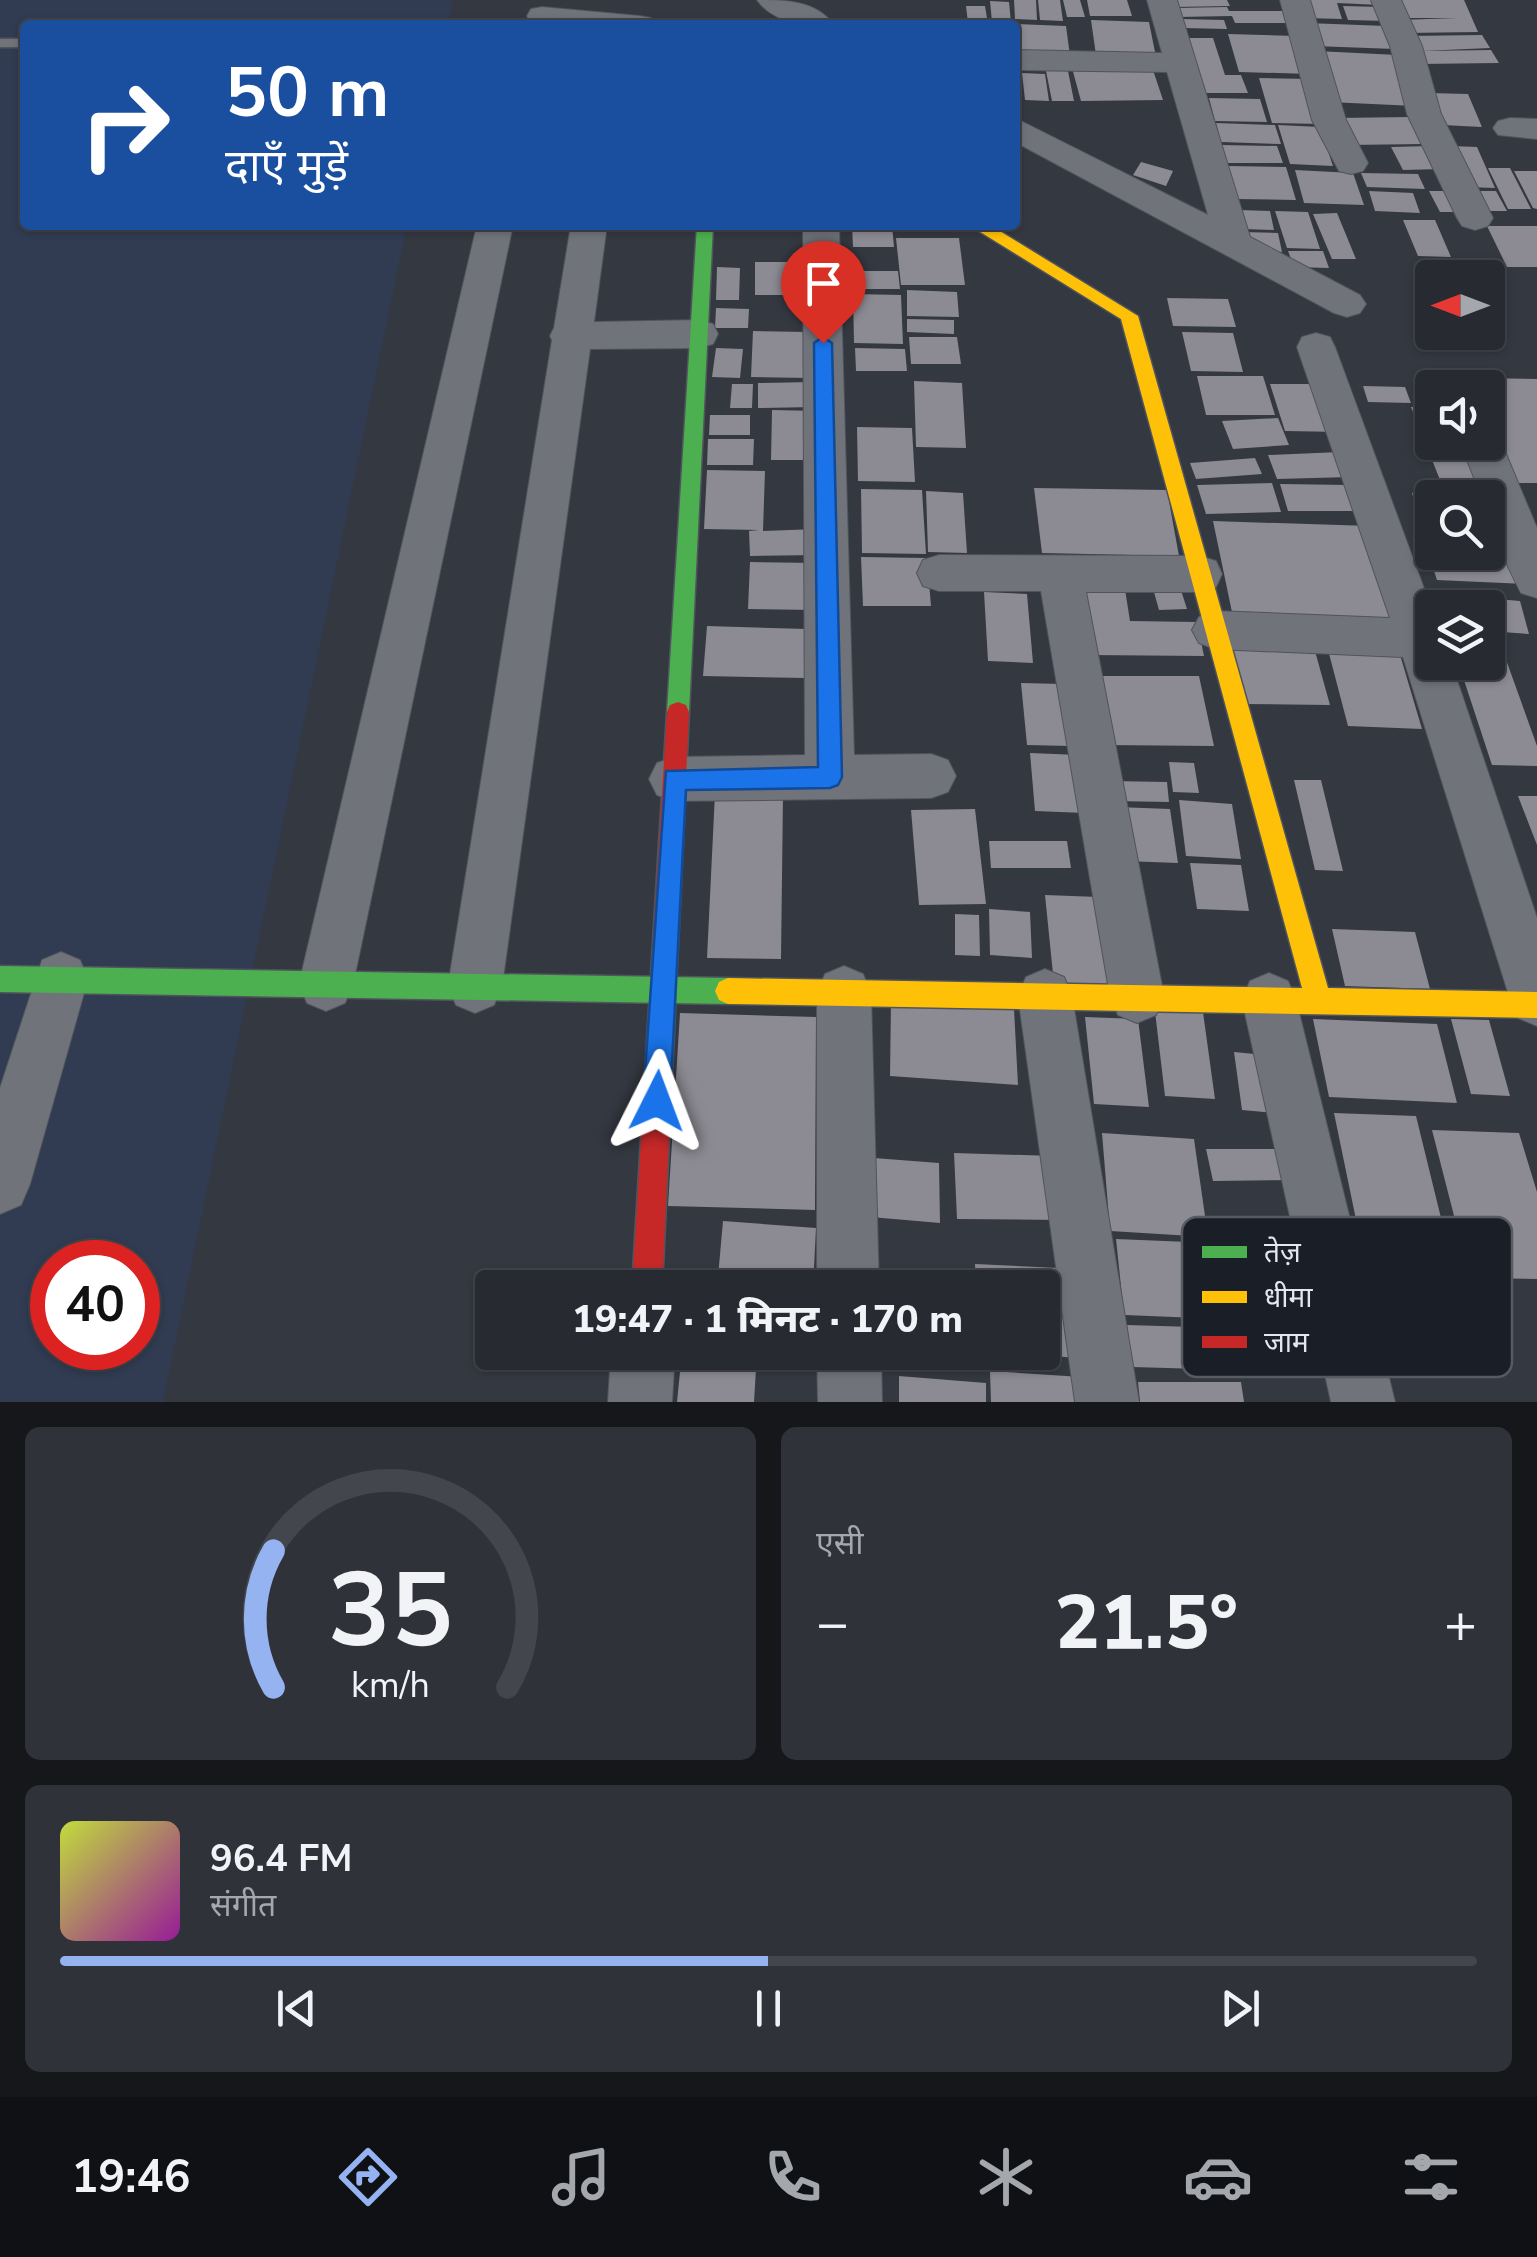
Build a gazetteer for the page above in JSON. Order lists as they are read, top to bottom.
{
  "legend": ["तेज़", "धीमा", "जाम"],
  "north": "left",
  "page": {
    "turn": ["50 m", "दाएँ मुड़ें"],
    "limit": "40",
    "trip": "19:47 · 1 मिनट · 170 m",
    "tile": "एसी",
    "heat": ["−", "21.5°", "+"],
    "song": ["96.4 FM", "संगीत"],
    "tabs": "19:46",
    "gauge": ["35", "km/h"]
  }
}
